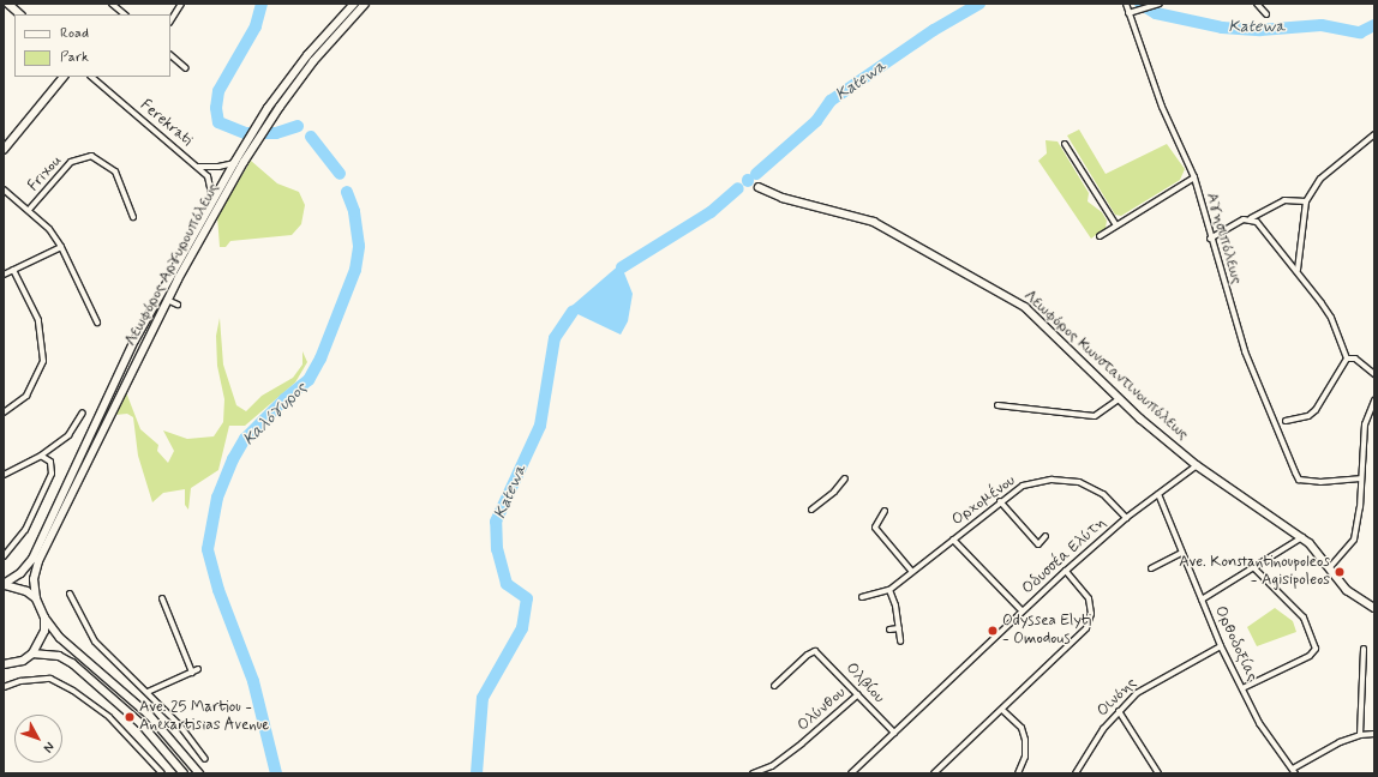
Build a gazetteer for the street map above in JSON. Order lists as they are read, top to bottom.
{
  "streets": {
    "main road": ["Λεωφόρος Αργυρουπόλεως"],
    "street": [
      "Ferekrati",
      "Frixou",
      "Αγησιπόλεως",
      "Λεωφόρος Κωνσταντινουπόλεως",
      "Ορχομένου",
      "Οδυσσέα Ελύτη",
      "Ορθοδοξίας",
      "Ολβίου",
      "Οινόης",
      "Ολύνθου"
    ]
  },
  "crossings": [
    ["Ferekrati", "Λεωφόρος Αργυρουπόλεως"],
    ["Λεωφόρος Κωνσταντινουπόλεως", "Οδυσσέα Ελύτη"],
    ["Ορχομένου", "Οδυσσέα Ελύτη"],
    ["Οδυσσέα Ελύτη", "Ορθοδοξίας"],
    ["Οδυσσέα Ελύτη", "Ολβίου"],
    ["Ορθοδοξίας", "Οινόης"],
    ["Ολβίου", "Ολύνθου"]
  ],
  "water": ["Katewa", "Καλόγυρος"],
  "places": ["Ave. Konstantinoupoleos - Agisipoleos", "Odyssea Elyti - Omodous", "Ave. 25 Martiou - Anexartisias Avenue"],
  "legend": ["Road", "Park"],
  "north": "bottom right"
}
